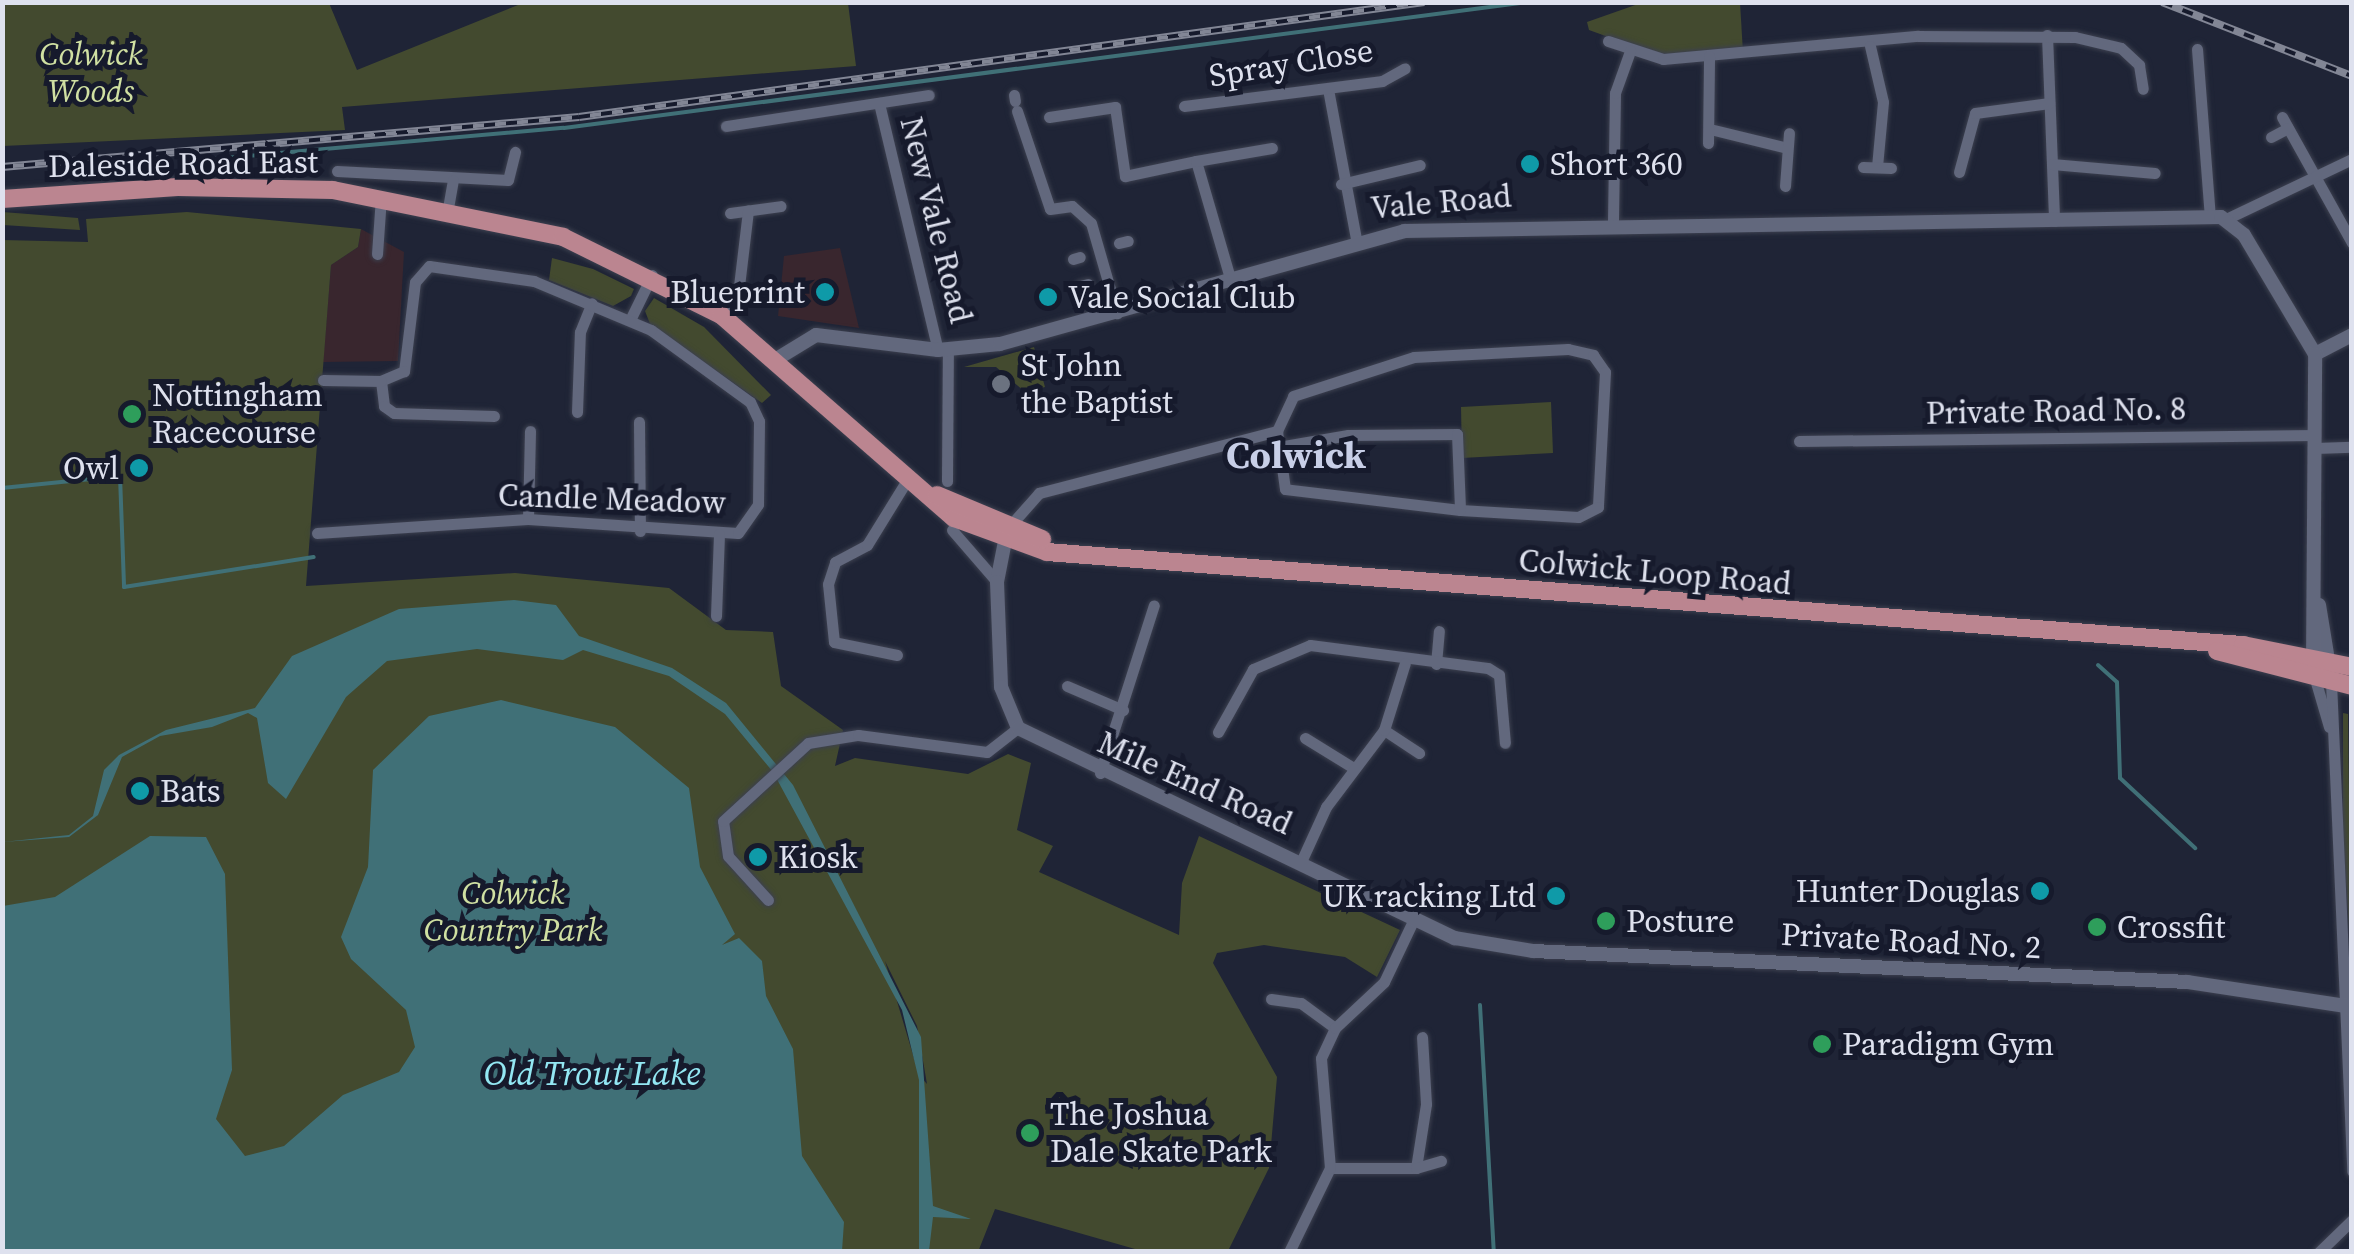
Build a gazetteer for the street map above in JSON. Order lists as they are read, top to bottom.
{
  "streets": {
    "main road": ["Daleside Road East", "Colwick Loop Road"],
    "street": [
      "Spray Close",
      "Vale Road",
      "New Vale Road",
      "Private Road No. 8",
      "Candle Meadow",
      "Mile End Road",
      "Private Road No. 2"
    ]
  },
  "crossings": [
    ["Vale Road", "New Vale Road"],
    ["Mile End Road", "Private Road No. 2"]
  ],
  "districts": ["Colwick"],
  "water": ["Old Trout Lake"],
  "parks": ["Colwick Woods", "Colwick Country Park"],
  "places": [
    "Short 360",
    "Blueprint",
    "Vale Social Club",
    "St John the Baptist",
    "Nottingham Racecourse",
    "Owl",
    "Bats",
    "Kiosk",
    "Hunter Douglas",
    "UK racking Ltd",
    "Posture",
    "Crossfit",
    "Paradigm Gym",
    "The Joshua Dale Skate Park"
  ]
}
